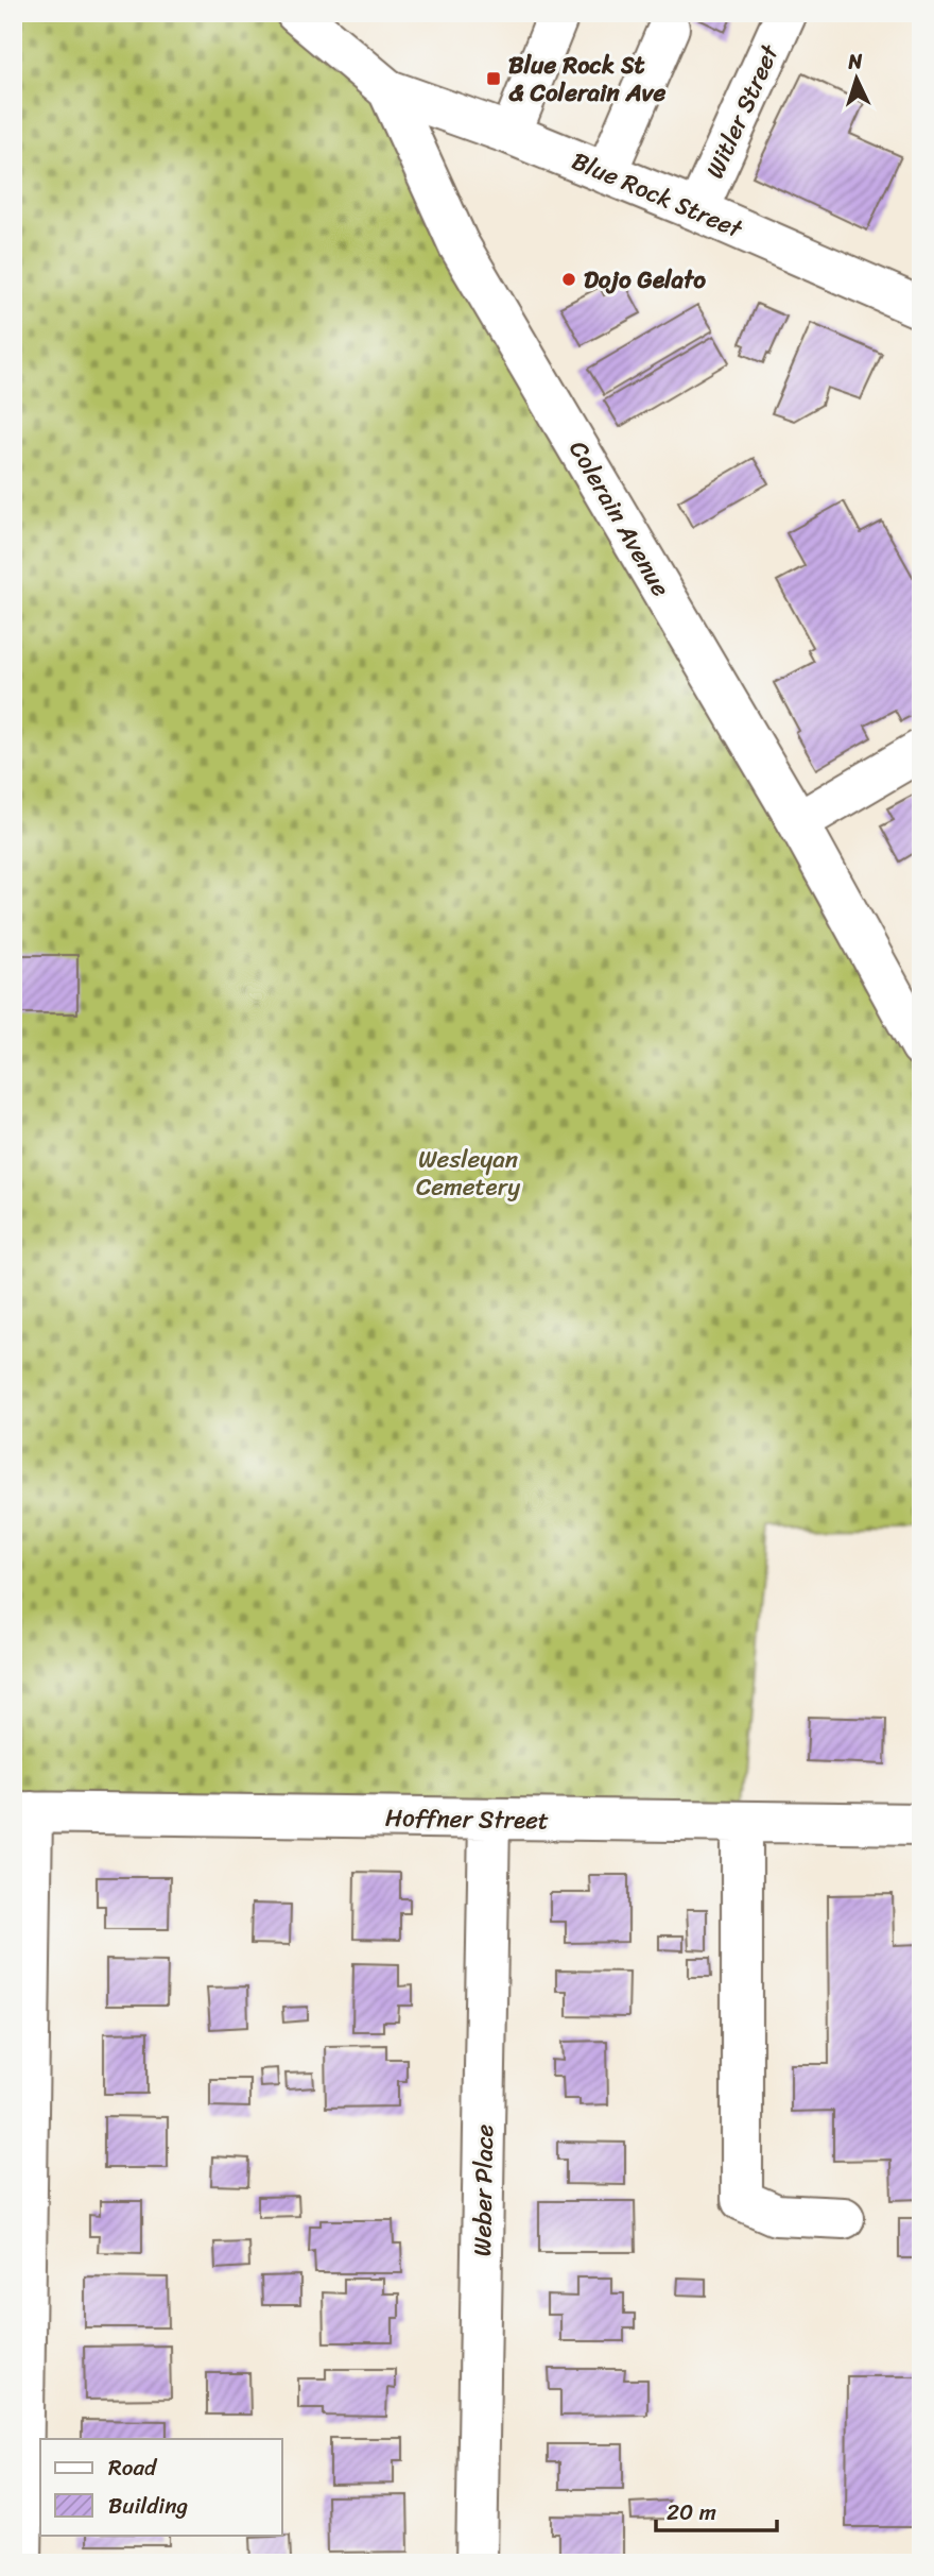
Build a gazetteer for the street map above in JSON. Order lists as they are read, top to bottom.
{
  "streets": {
    "street": [
      "Witler Street",
      "Blue Rock Street",
      "Colerain Avenue",
      "Hoffner Street",
      "Weber Place"
    ]
  },
  "crossings": [
    ["Witler Street", "Blue Rock Street"],
    ["Blue Rock Street", "Colerain Avenue"],
    ["Hoffner Street", "Weber Place"]
  ],
  "parks": ["Wesleyan Cemetery"],
  "places": {
    "transit": ["Blue Rock St & Colerain Ave"],
    "other": ["Dojo Gelato"]
  },
  "legend": ["Road", "Building"],
  "scale_bar": "20 m",
  "north": "top"
}
